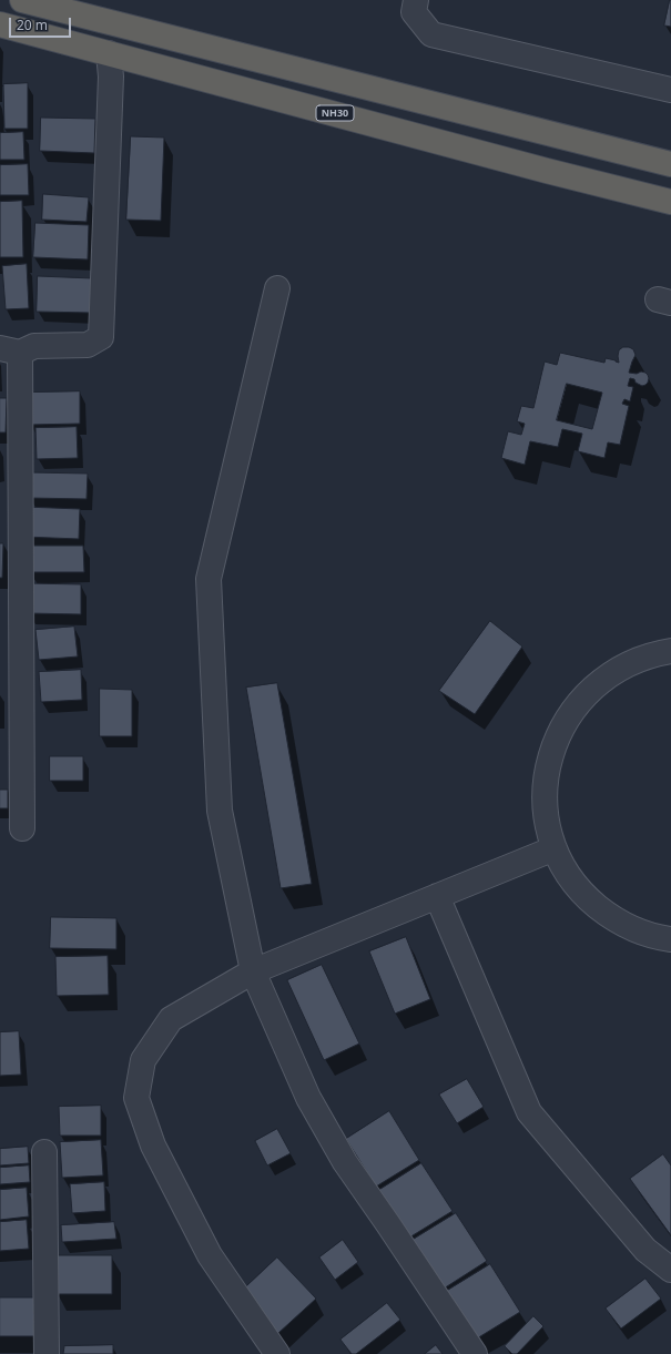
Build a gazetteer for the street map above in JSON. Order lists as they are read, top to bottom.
{
  "streets": {
    "highway": ["NH30"]
  },
  "scale_bar": "20 m"
}
